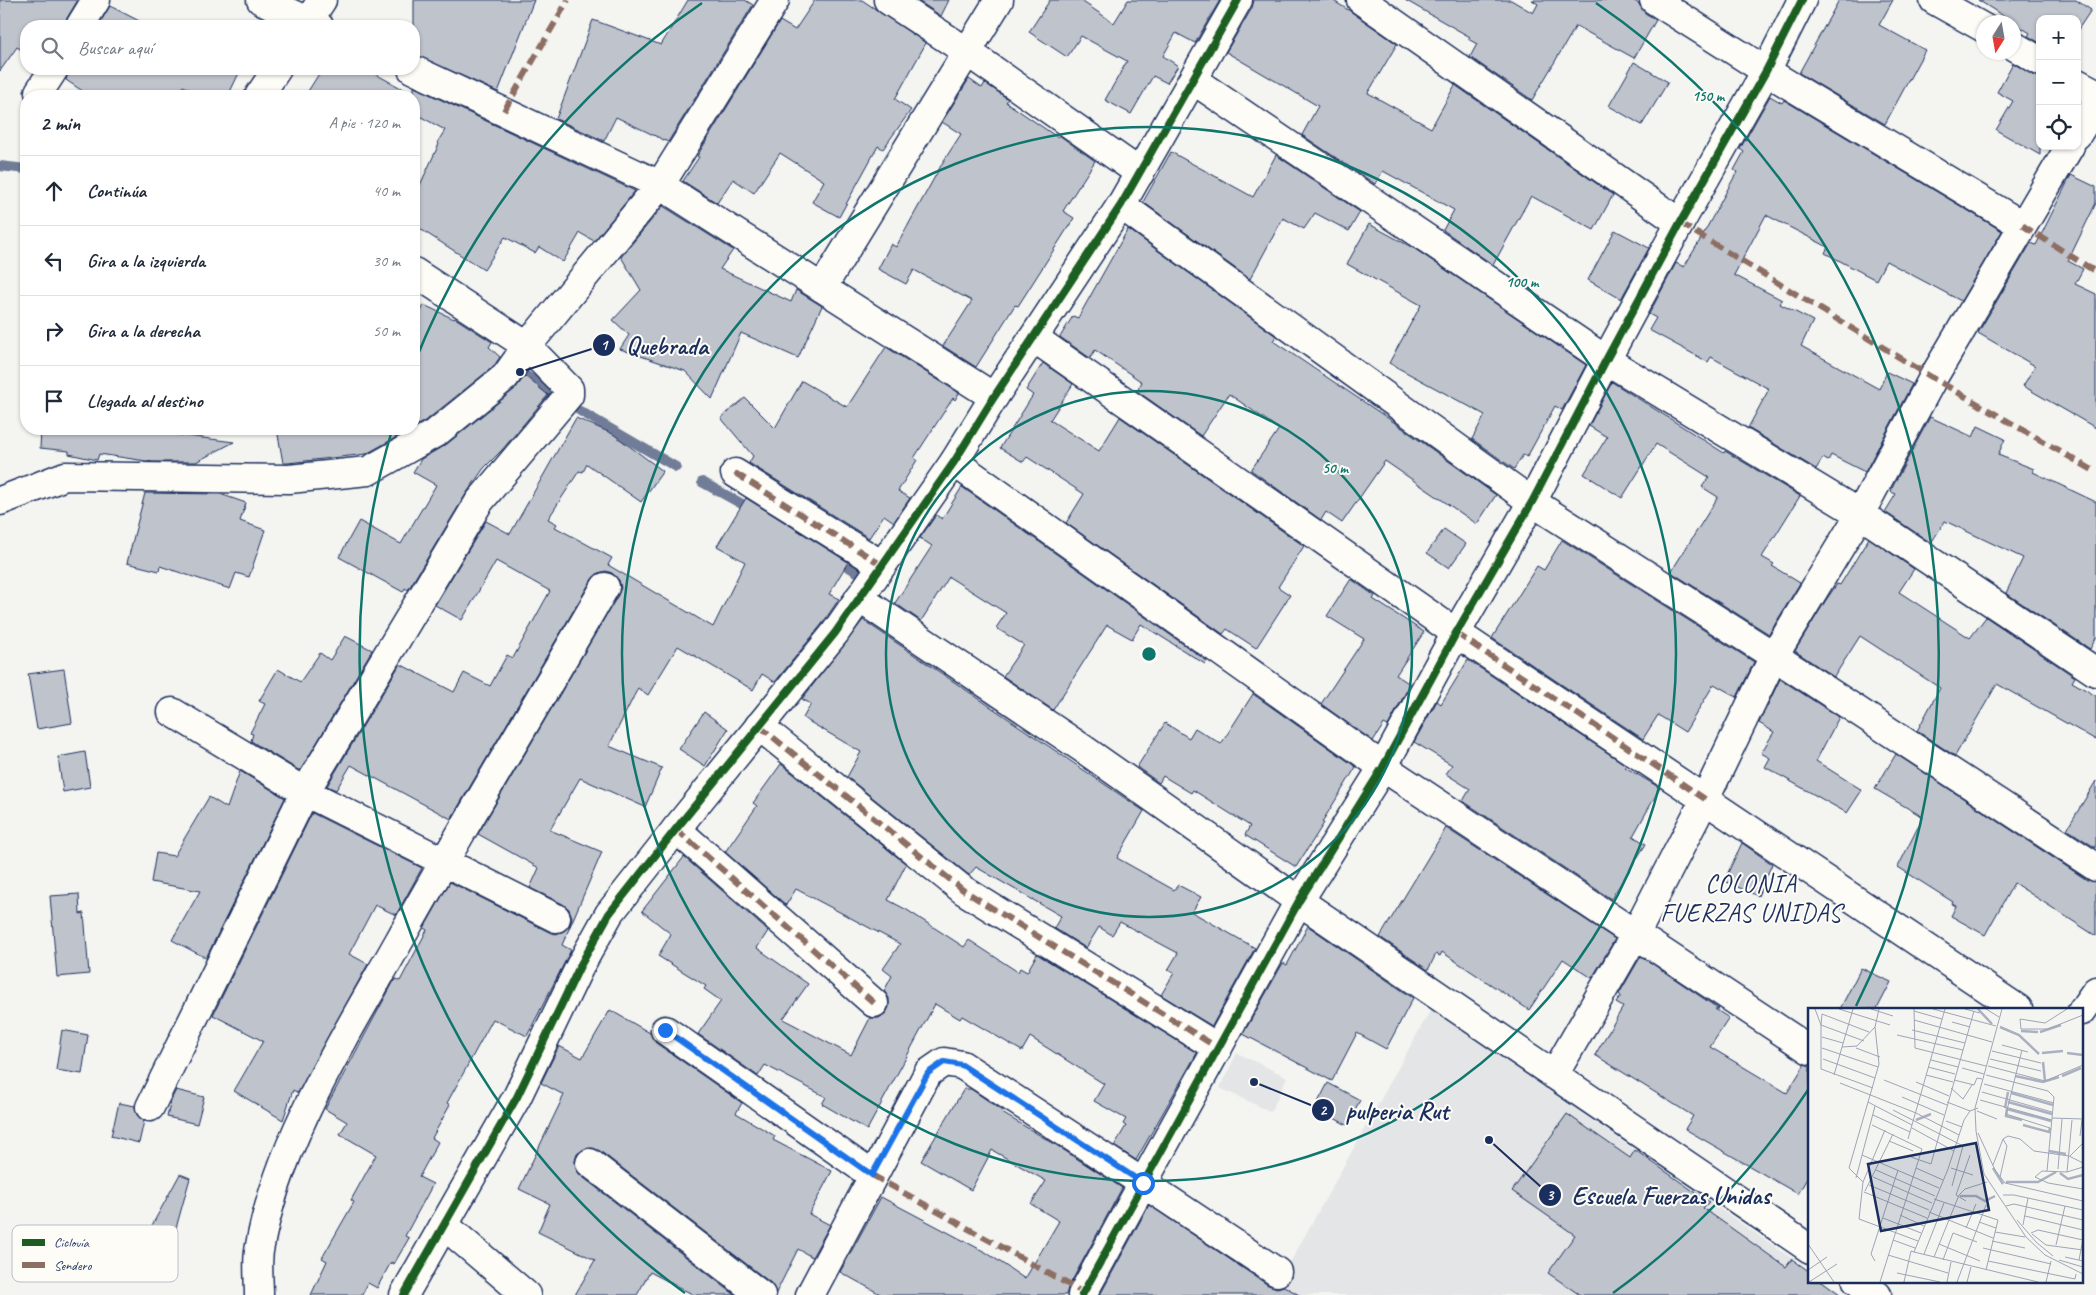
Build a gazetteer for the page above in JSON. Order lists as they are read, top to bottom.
{
  "districts": ["COLONIA FUERZAS UNIDAS"],
  "places": ["Quebrada", "pulperia Rut", "Escuela Fuerzas Unidas"],
  "legend": ["Ciclovía", "Sendero"],
  "north": "bottom",
  "page": {
    "map_buttons": ["+", "−"],
    "search": "Buscar aquí",
    "heading": ["2 min", "A pie · 120 m"],
    "list": [
      ["Continúa", "40 m"],
      ["Gira a la izquierda", "30 m"],
      ["Gira a la derecha", "50 m"],
      "Llegada al destino"
    ]
  },
  "rings": ["150 m", "100 m", "50 m"]
}
